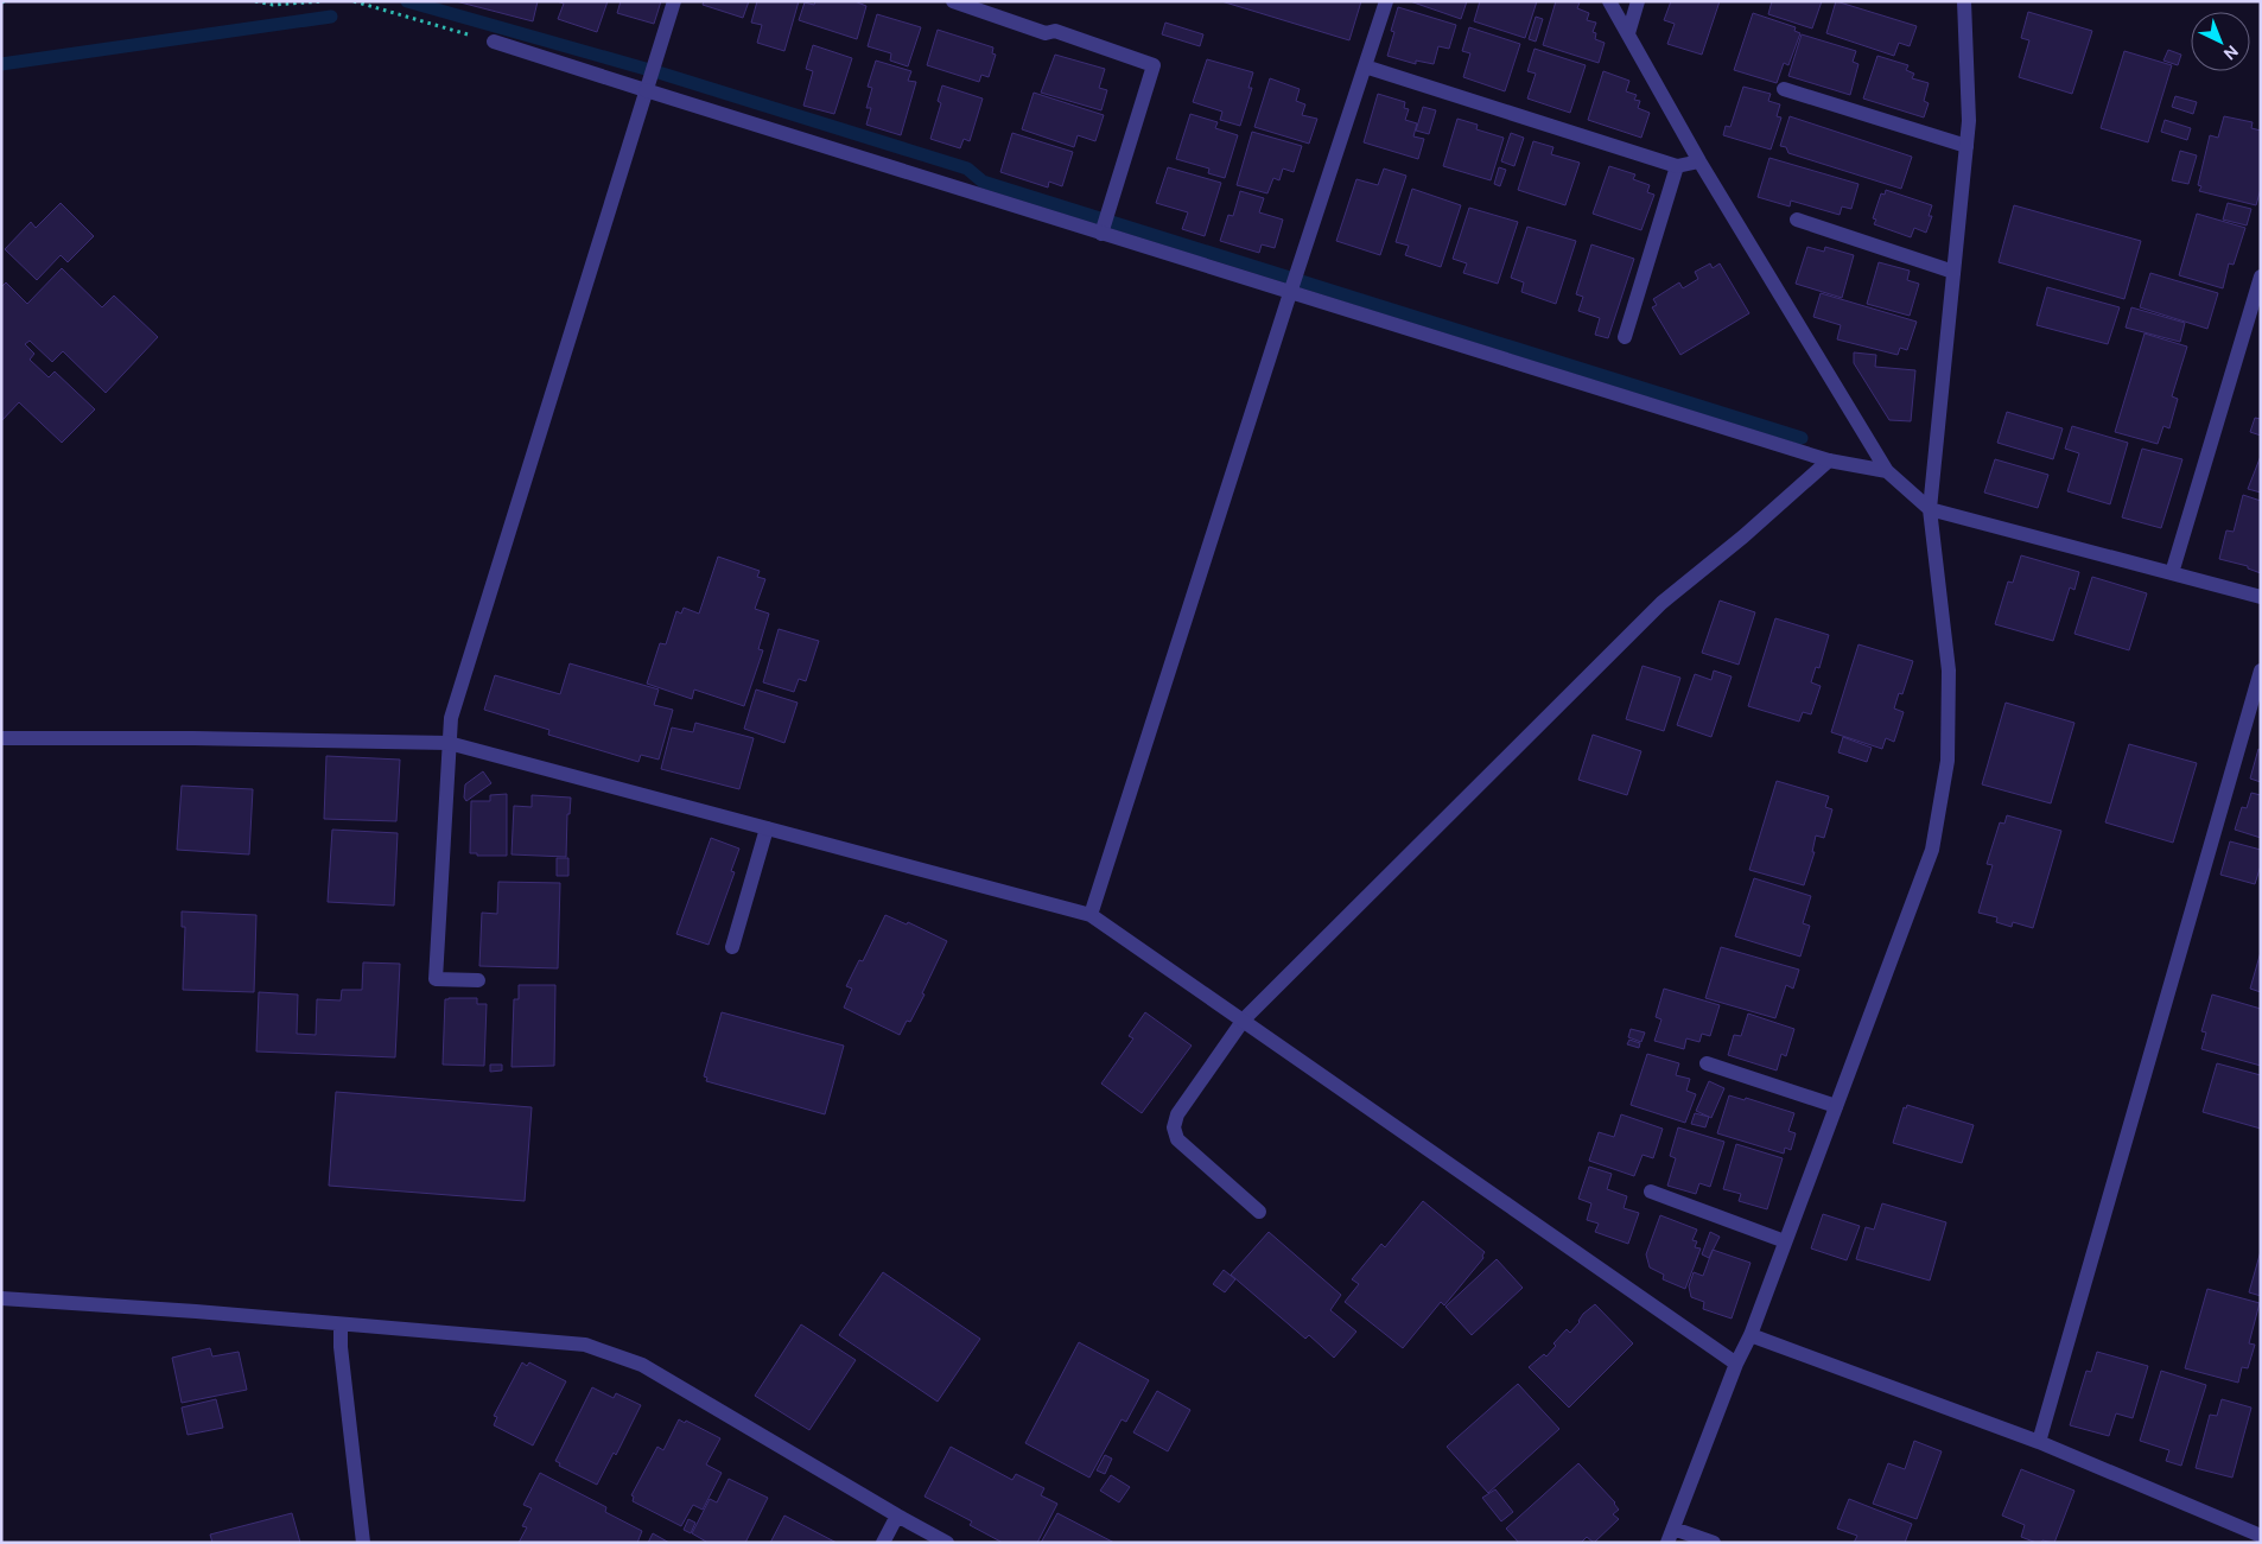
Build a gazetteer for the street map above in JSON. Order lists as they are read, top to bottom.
{
  "north": "bottom right"
}
